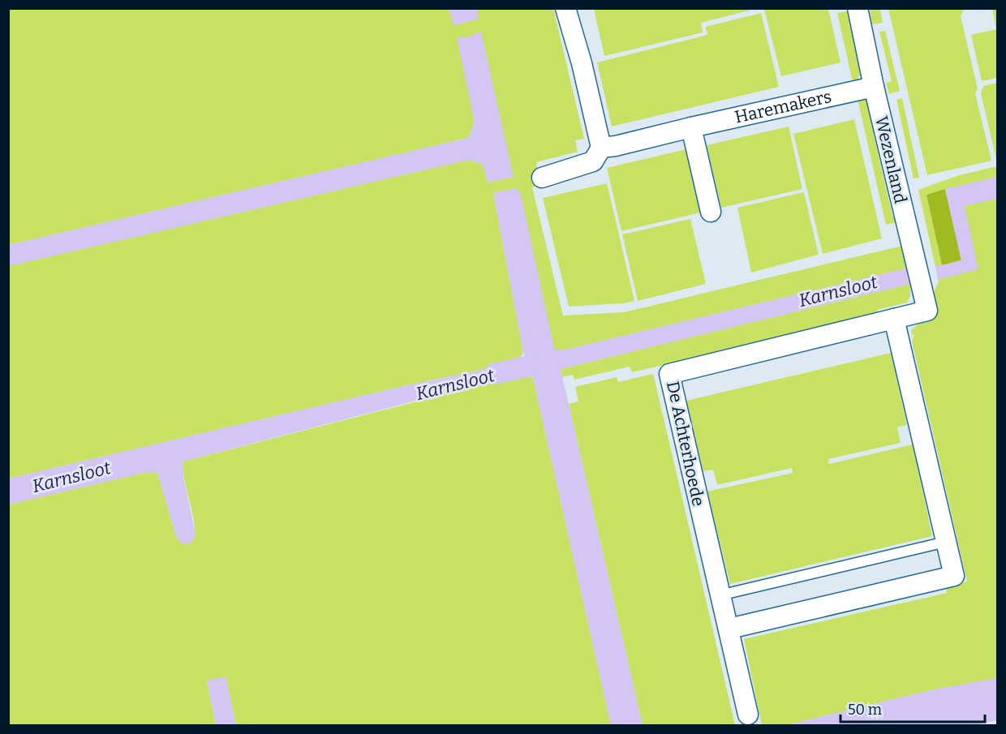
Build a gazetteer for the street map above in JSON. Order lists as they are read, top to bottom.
{
  "streets": {
    "street": ["Haremakers", "Wezenland", "De Achterhoede"]
  },
  "crossings": [
    ["Haremakers", "Wezenland"],
    ["Wezenland", "De Achterhoede"]
  ],
  "water": ["Karnsloot"],
  "scale_bar": "50 m"
}
